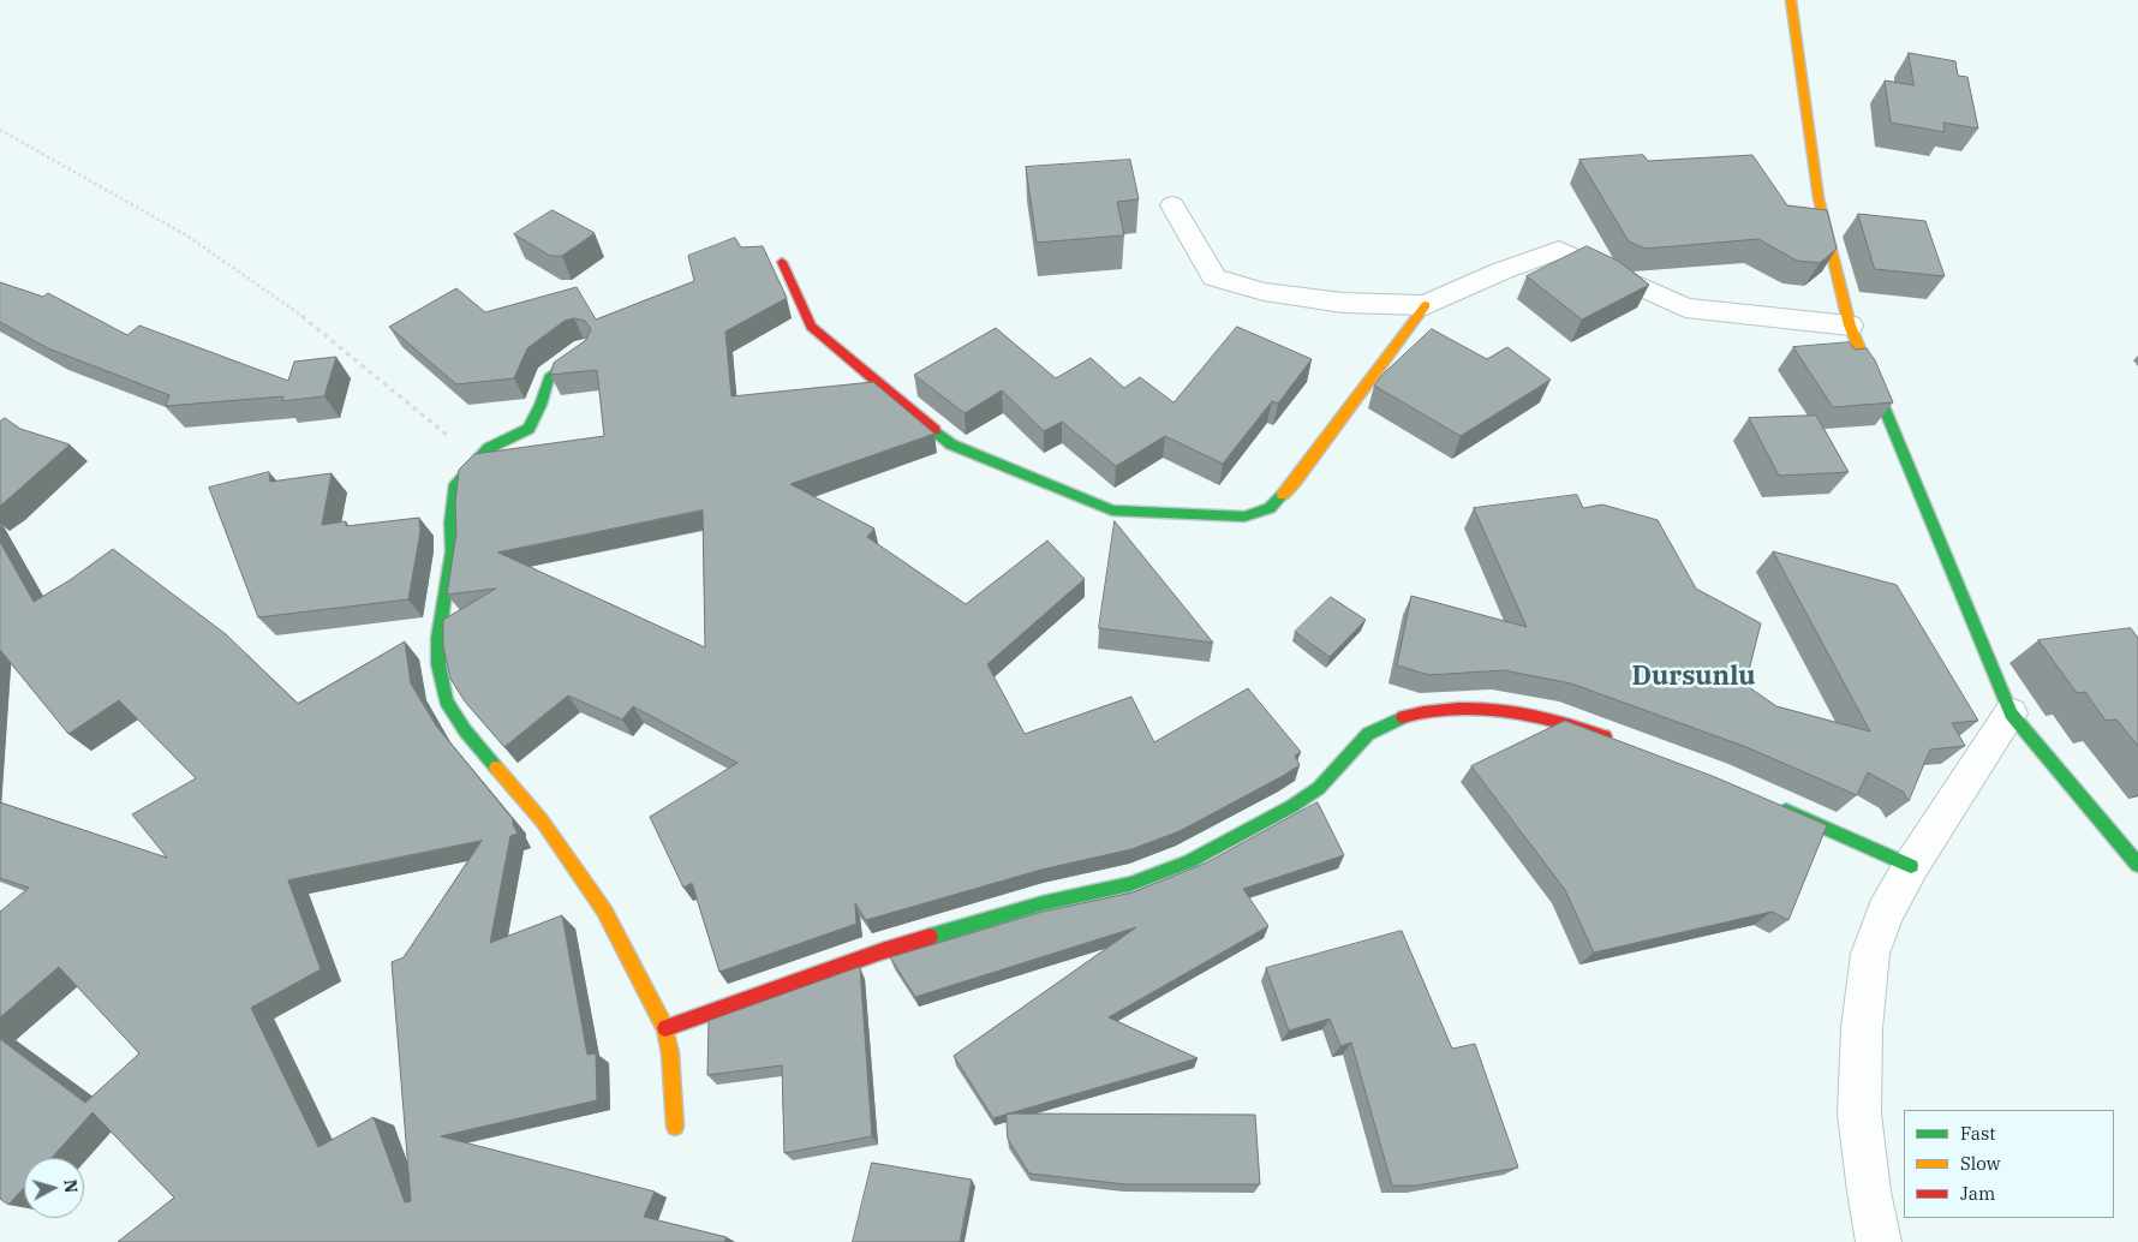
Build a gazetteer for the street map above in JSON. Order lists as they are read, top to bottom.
{
  "districts": ["Dursunlu"],
  "legend": ["Fast", "Slow", "Jam"],
  "north": "right"
}
